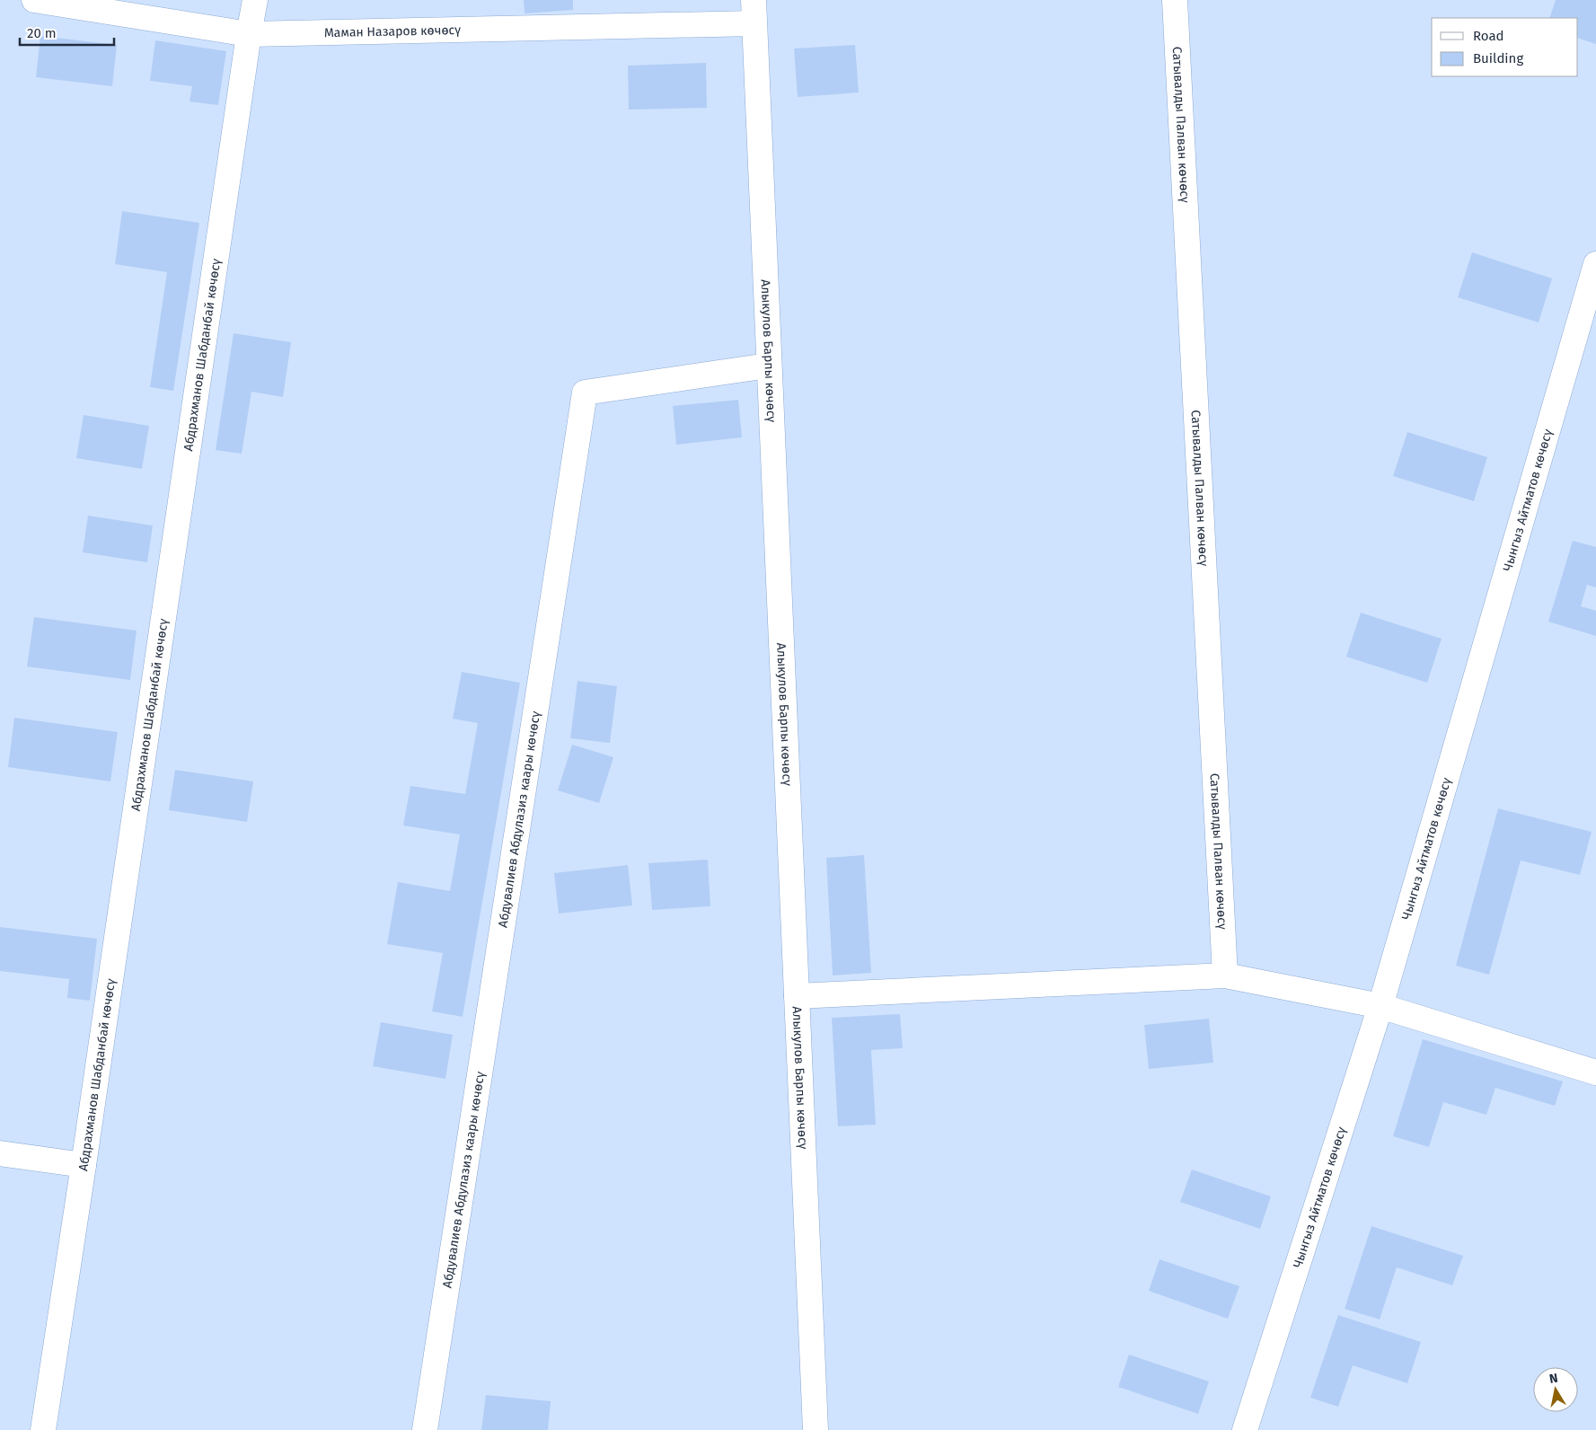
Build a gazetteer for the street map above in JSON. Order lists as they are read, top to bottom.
{
  "streets": {
    "street": [
      "Маман Назаров көчөсү",
      "Сатывалды Палван көчөсү",
      "Алыкулов Барпы көчөсү",
      "Абдрахманов Шабданбай көчөсү",
      "Чынгыз Айтматов көчөсү",
      "Абдувалиев Абдулазиз каары көчөсү"
    ]
  },
  "crossings": [
    ["Маман Назаров көчөсү", "Алыкулов Барпы көчөсү"],
    ["Маман Назаров көчөсү", "Абдрахманов Шабданбай көчөсү"],
    ["Алыкулов Барпы көчөсү", "Абдувалиев Абдулазиз каары көчөсү"]
  ],
  "legend": ["Road", "Building"],
  "scale_bar": "20 m",
  "north": "top"
}
